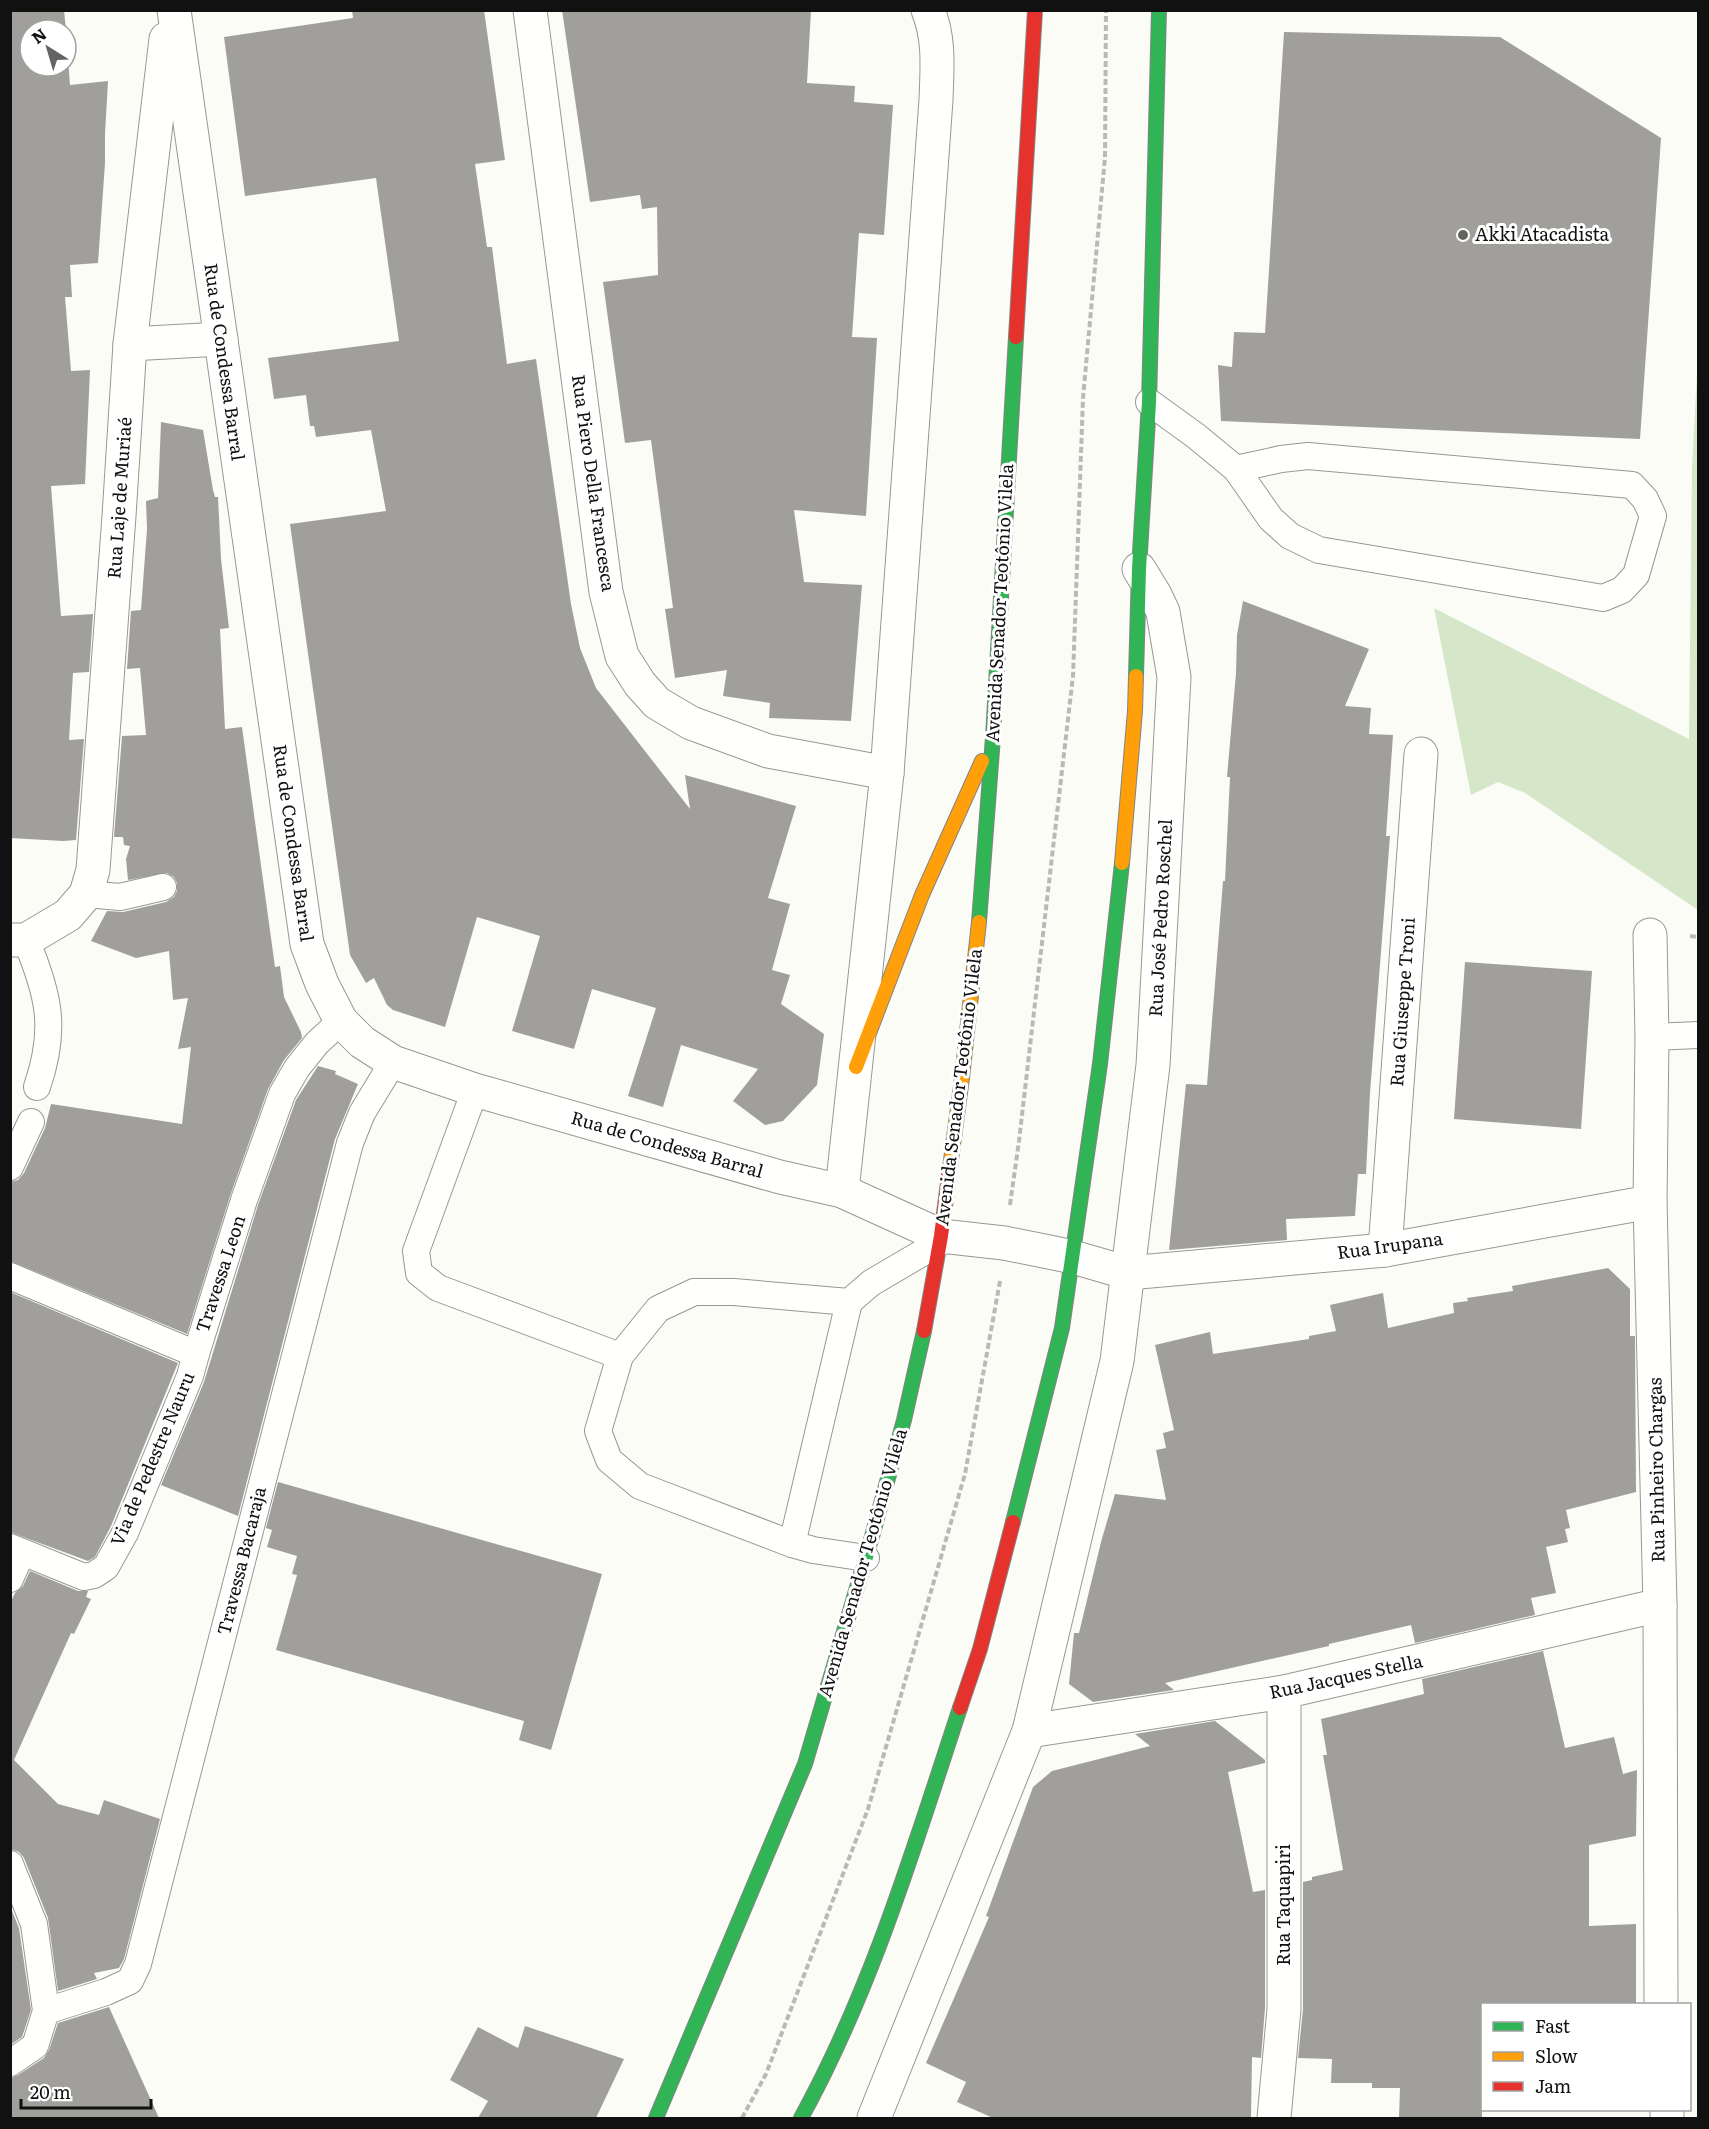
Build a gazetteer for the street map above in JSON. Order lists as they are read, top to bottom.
{
  "streets": {
    "main road": ["Avenida Senador Teotônio Vilela"],
    "street": [
      "Rua de Condessa Barral",
      "Rua Piero Della Francesca",
      "Rua Laje de Muriaé",
      "Rua José Pedro Roschel",
      "Rua Giuseppe Troni",
      "Rua Irupana",
      "Rua Pinheiro Chargas",
      "Rua Jacques Stella",
      "Rua Taquapiri"
    ],
    "lane": ["Travessa Leon", "Via de Pedestre Nauru", "Travessa Bacaraja"]
  },
  "crossings": [
    ["Rua de Condessa Barral", "Rua Laje de Muriaé"],
    ["Rua de Condessa Barral", "Avenida Senador Teotônio Vilela"],
    ["Rua de Condessa Barral", "Rua José Pedro Roschel"],
    ["Rua de Condessa Barral", "Rua Irupana"],
    ["Rua de Condessa Barral", "Travessa Leon"],
    ["Rua de Condessa Barral", "Travessa Bacaraja"],
    ["Rua José Pedro Roschel", "Rua Irupana"],
    ["Rua Giuseppe Troni", "Rua Irupana"],
    ["Rua Irupana", "Rua Pinheiro Chargas"],
    ["Travessa Leon", "Via de Pedestre Nauru"],
    ["Rua Pinheiro Chargas", "Rua Jacques Stella"],
    ["Rua Jacques Stella", "Rua Taquapiri"]
  ],
  "places": ["Akki Atacadista"],
  "legend": ["Fast", "Slow", "Jam"],
  "scale_bar": "20 m",
  "north": "top left"
}
